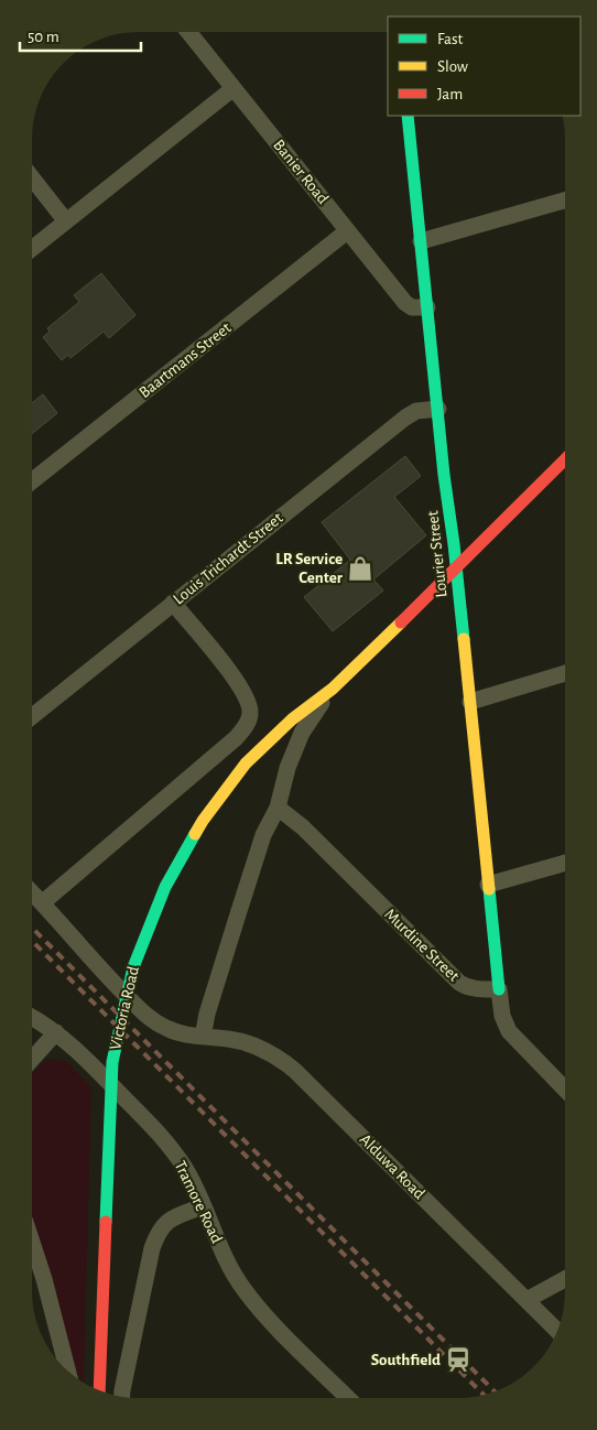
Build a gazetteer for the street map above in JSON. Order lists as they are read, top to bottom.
{
  "streets": {
    "street": [
      "Banier Road",
      "Baartmans Street",
      "Lourier Street",
      "Louis Trichardt Street",
      "Murdine Street",
      "Victoria Road",
      "Alduwa Road",
      "Tramore Road"
    ]
  },
  "crossings": [
    ["Banier Road", "Baartmans Street"],
    ["Banier Road", "Lourier Street"],
    ["Lourier Street", "Louis Trichardt Street"],
    ["Lourier Street", "Murdine Street"],
    ["Lourier Street", "Victoria Road"],
    ["Murdine Street", "Victoria Road"],
    ["Victoria Road", "Alduwa Road"]
  ],
  "places": {
    "shop": ["LR Service Center"],
    "station": ["Southfield"]
  },
  "legend": ["Fast", "Slow", "Jam"],
  "scale_bar": "50 m"
}
